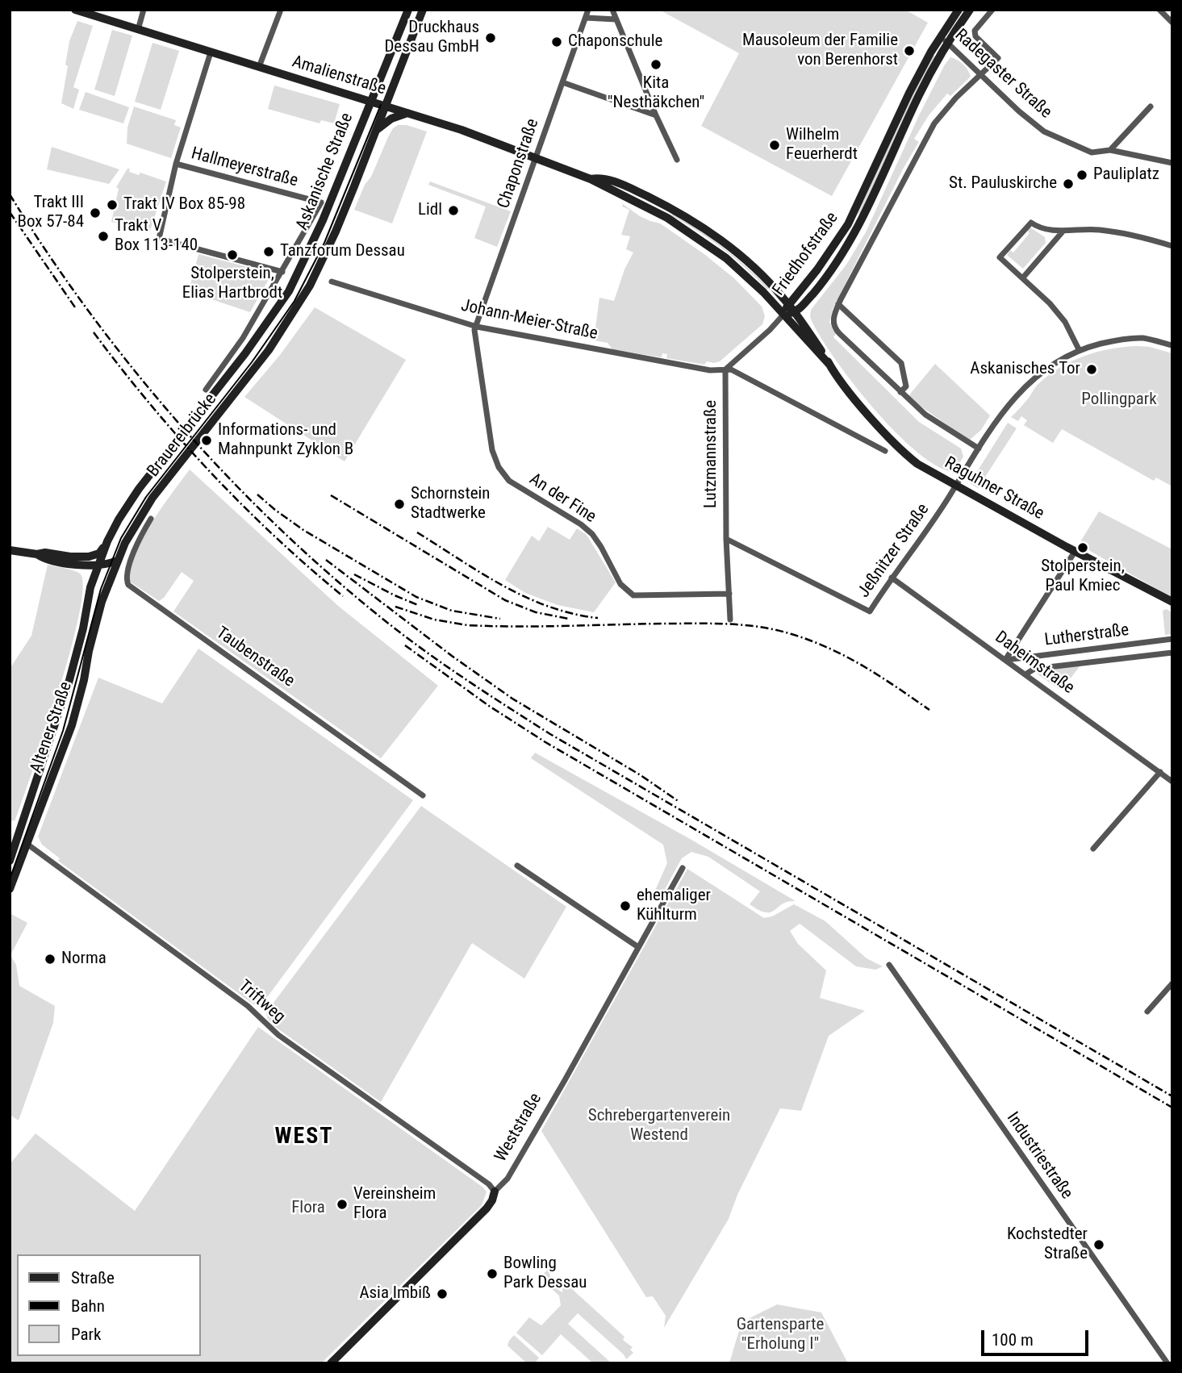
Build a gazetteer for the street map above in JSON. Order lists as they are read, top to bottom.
{
  "streets": {
    "main road": [
      "Amalienstraße",
      "Askanische Straße",
      "Friedhofstraße",
      "Brauereibrücke",
      "Raguhner Straße",
      "Altener Straße",
      "Weststraße"
    ],
    "street": [
      "Radegaster Straße",
      "Chaponstraße",
      "Hallmeyerstraße",
      "Johann-Meier-Straße",
      "Lutzmannstraße",
      "An der Fine",
      "Jeßnitzer Straße",
      "Lutherstraße",
      "Taubenstraße",
      "Daheimstraße",
      "Triftweg",
      "Industriestraße"
    ]
  },
  "crossings": [
    ["Radegaster Straße", "Friedhofstraße"],
    ["Radegaster Straße", "Raguhner Straße"],
    ["Amalienstraße", "Chaponstraße"],
    ["Amalienstraße", "Hallmeyerstraße"],
    ["Amalienstraße", "Askanische Straße"],
    ["Amalienstraße", "Friedhofstraße"],
    ["Amalienstraße", "Raguhner Straße"],
    ["Chaponstraße", "Johann-Meier-Straße"],
    ["Chaponstraße", "An der Fine"],
    ["Hallmeyerstraße", "Askanische Straße"],
    ["Askanische Straße", "Brauereibrücke"],
    ["Friedhofstraße", "Raguhner Straße"],
    ["Johann-Meier-Straße", "Lutzmannstraße"],
    ["Johann-Meier-Straße", "An der Fine"],
    ["Brauereibrücke", "Altener Straße"],
    ["Lutzmannstraße", "An der Fine"],
    ["Lutzmannstraße", "Jeßnitzer Straße"],
    ["Raguhner Straße", "Jeßnitzer Straße"],
    ["Jeßnitzer Straße", "Daheimstraße"],
    ["Lutherstraße", "Daheimstraße"],
    ["Altener Straße", "Triftweg"],
    ["Triftweg", "Weststraße"]
  ],
  "districts": ["WEST"],
  "parks": [
    "Pollingpark",
    "Schrebergartenverein Westend",
    "Flora",
    "Gartensparte \"Erholung I\""
  ],
  "places": [
    "Druckhaus Dessau GmbH",
    "Chaponschule",
    "Mausoleum der Familie von Berenhorst",
    "Kita \"Nesthäkchen\"",
    "Wilhelm Feuerherdt",
    "Pauliplatz",
    "St. Pauluskirche",
    "Trakt IV Box 85-98",
    "Lidl",
    "Trakt III Box 57-84",
    "Trakt V Box 113-140",
    "Tanzforum Dessau",
    "Stolperstein, Elias Hartbrodt",
    "Askanisches Tor",
    "Informations- und Mahnpunkt Zyklon B",
    "Schornstein Stadtwerke",
    "Stolperstein, Paul Kmiec",
    "ehemaliger Kühlturm",
    "Norma",
    "Vereinsheim Flora",
    "Kochstedter Straße",
    "Bowling Park Dessau",
    "Asia Imbiß"
  ],
  "legend": ["Straße", "Bahn", "Park"],
  "scale_bar": "100 m"
}
